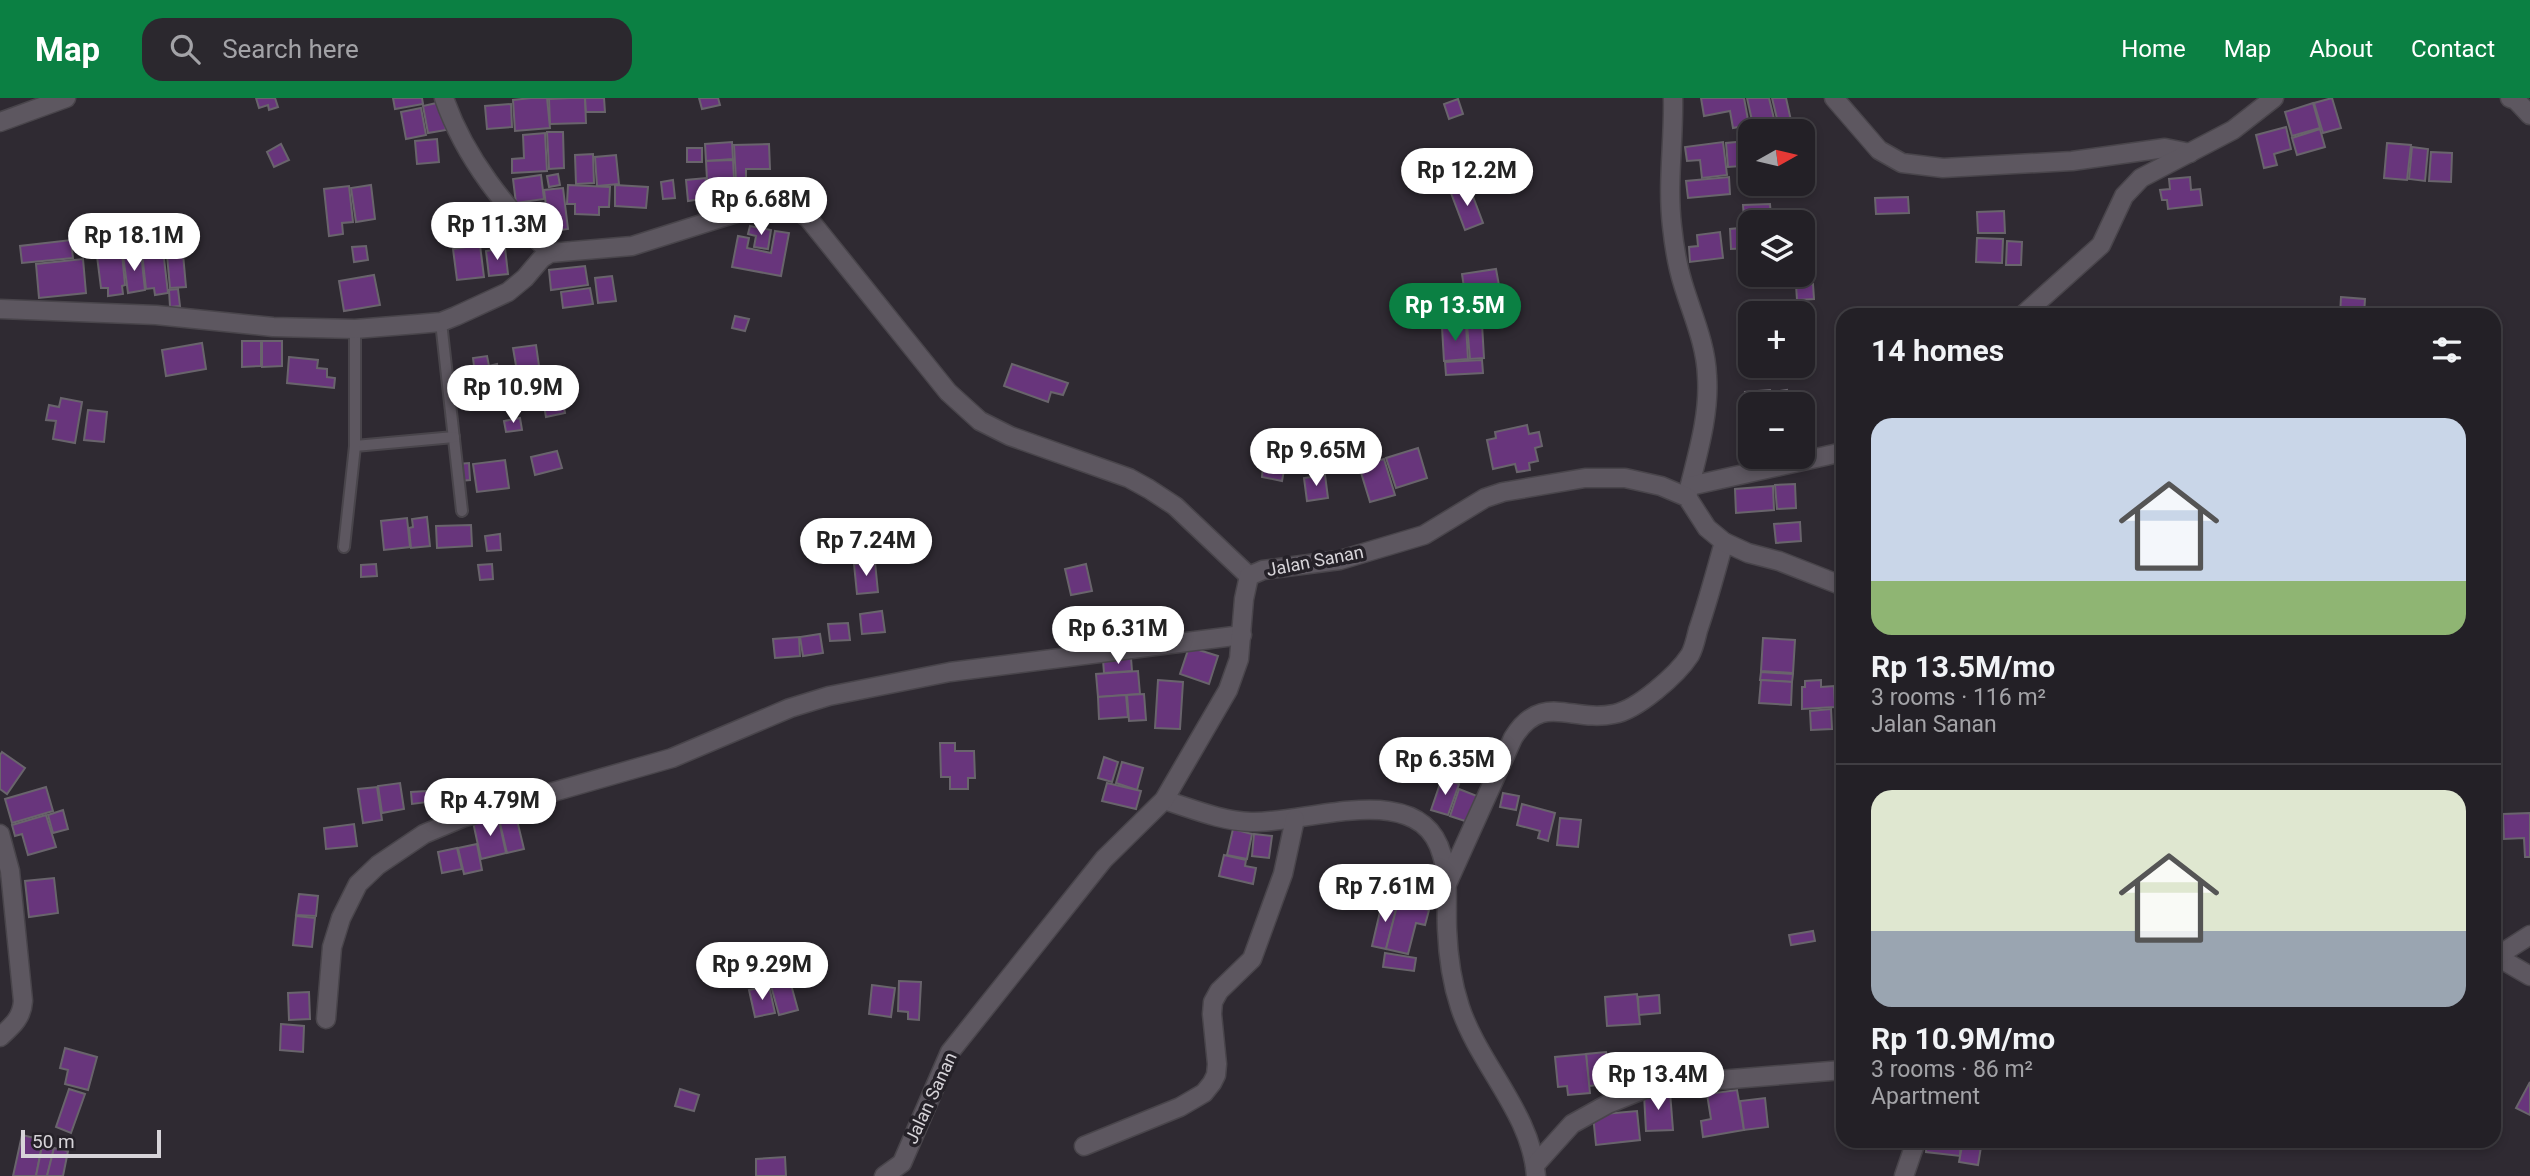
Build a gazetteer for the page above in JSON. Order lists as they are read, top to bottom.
{
  "streets": {
    "street": ["Jalan Sanan"]
  },
  "scale_bar": "50 m",
  "north": "right",
  "page": {
    "header": "Map",
    "search": "Search here",
    "nav": [
      "Home",
      "Map",
      "About",
      "Contact"
    ],
    "map_buttons": ["+", "−"],
    "price": [
      "Rp 12.2M",
      "Rp 6.68M",
      "Rp 11.3M",
      "Rp 18.1M",
      "Rp 13.5M",
      "Rp 10.9M",
      "Rp 9.65M",
      "Rp 7.24M",
      "Rp 6.31M",
      "Rp 6.35M",
      "Rp 4.79M",
      "Rp 7.61M",
      "Rp 9.29M",
      "Rp 13.4M"
    ],
    "heading": "14 homes",
    "list": [
      {
        "name": "Rp 13.5M/mo",
        "note": "3 rooms · 116 m² · Jalan Sanan"
      },
      {
        "name": "Rp 10.9M/mo",
        "note": "3 rooms · 86 m² · Apartment"
      }
    ],
    "scale": "50 m"
  }
}
